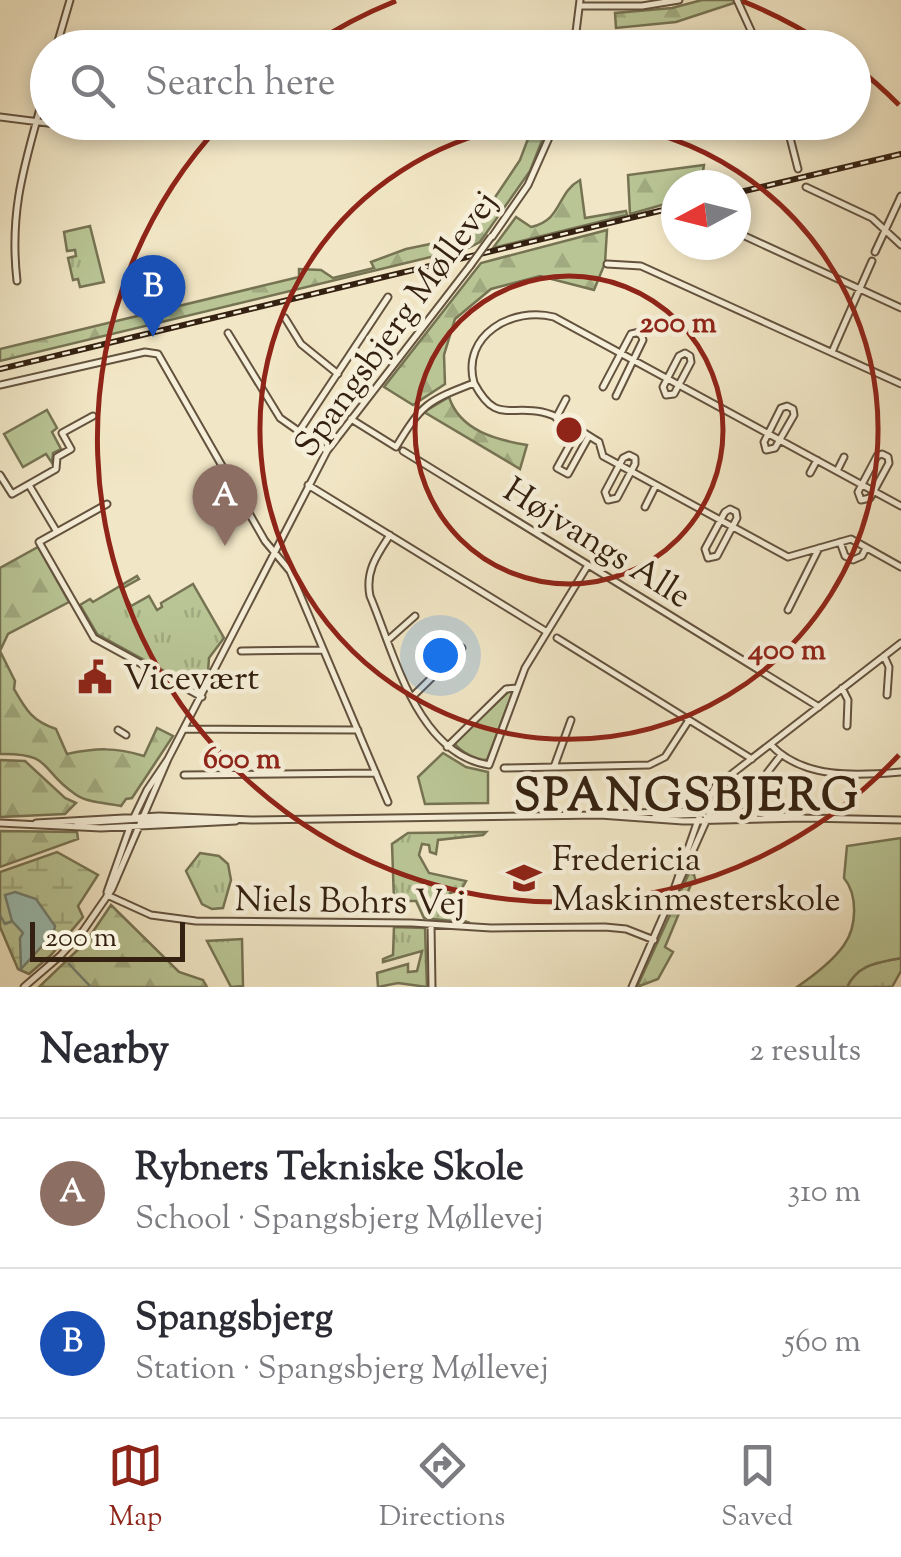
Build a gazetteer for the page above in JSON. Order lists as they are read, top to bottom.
{
  "streets": {
    "street": ["Spangsbjerg Møllevej", "Højvangs Alle", "Niels Bohrs Vej"]
  },
  "crossings": [
    ["Spangsbjerg Møllevej", "Højvangs Alle"],
    ["Spangsbjerg Møllevej", "Niels Bohrs Vej"]
  ],
  "districts": ["SPANGSBJERG"],
  "places": {
    "public building": ["Vicevært"],
    "school or university": ["Fredericia Maskinmesterskole"]
  },
  "scale_bar": "200 m",
  "north": "left",
  "page": {
    "search": "Search here",
    "pins": ["B", "A"],
    "scale": "200 m",
    "heading": ["Nearby", "2 results"],
    "list": [
      {
        "mark": "A",
        "name": "Rybners Tekniske Skole",
        "note": "School · Spangsbjerg Møllevej",
        "value": "310 m"
      },
      {
        "mark": "B",
        "name": "Spangsbjerg",
        "note": "Station · Spangsbjerg Møllevej",
        "value": "560 m"
      }
    ],
    "nav": ["Map", "Directions", "Saved"]
  },
  "rings": ["200 m", "400 m", "600 m"]
}
